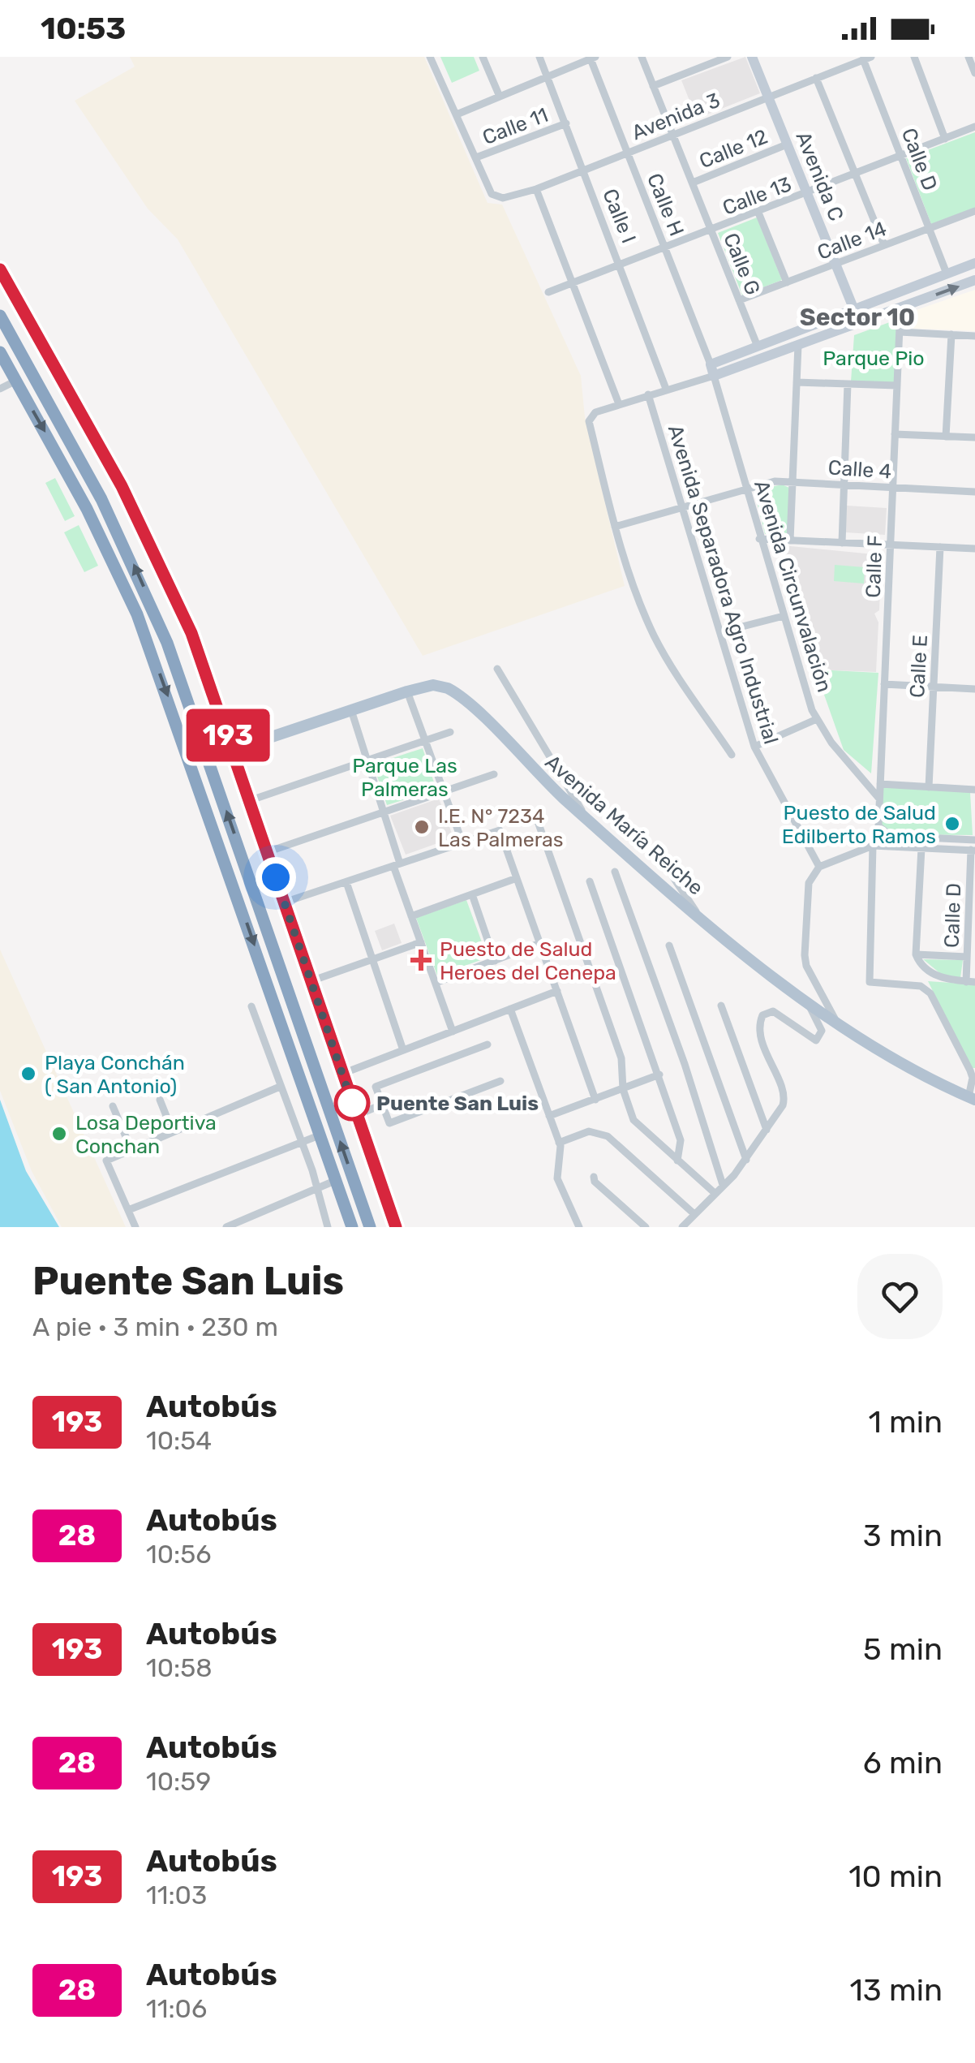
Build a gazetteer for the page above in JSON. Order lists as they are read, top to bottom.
{
  "streets": {
    "main road": ["Avenida María Reiche"],
    "street": [
      "Avenida 3",
      "Calle 11",
      "Calle 12",
      "Calle D",
      "Avenida C",
      "Calle 13",
      "Calle H",
      "Calle I",
      "Calle 14",
      "Calle G",
      "Calle 4",
      "Calle F",
      "Avenida Separadora Agro Industrial",
      "Avenida Circunvalación",
      "Calle E"
    ]
  },
  "crossings": [
    ["Avenida 3", "Calle 11"],
    ["Avenida 3", "Calle D"],
    ["Avenida 3", "Avenida C"],
    ["Avenida 3", "Calle H"],
    ["Avenida 3", "Calle I"],
    ["Avenida 3", "Calle G"],
    ["Calle 11", "Calle I"],
    ["Calle 12", "Avenida C"],
    ["Calle 12", "Calle G"],
    ["Calle D", "Calle 13"],
    ["Calle D", "Calle 14"],
    ["Avenida C", "Calle 13"],
    ["Avenida C", "Calle 14"],
    ["Calle 13", "Calle H"],
    ["Calle 13", "Calle I"],
    ["Calle 13", "Calle G"],
    ["Calle H", "Avenida Circunvalación"],
    ["Calle 14", "Calle G"],
    ["Calle 4", "Calle F"],
    ["Calle 4", "Avenida Separadora Agro Industrial"],
    ["Calle 4", "Avenida Circunvalación"],
    ["Calle F", "Avenida Circunvalación"]
  ],
  "districts": ["Sector 10"],
  "parks": ["Parque Pio", "Parque Las Palmeras"],
  "places": {
    "other": [
      "Puesto de Salud Edilberto Ramos",
      "I.E. N° 7234 Las Palmeras",
      "Playa Conchán ( San Antonio)",
      "Puente San Luis",
      "Losa Deportiva Conchan"
    ],
    "health": ["Puesto de Salud Heroes del Cenepa"]
  },
  "lines": ["bus line 193"],
  "page": {
    "status": "10:53",
    "on_map": "193",
    "heading": ["Puente San Luis", "A pie · 3 min · 230 m"],
    "list": [
      {
        "mark": "193",
        "name": "Autobús",
        "note": "10:54",
        "value": "1 min"
      },
      {
        "mark": "28",
        "name": "Autobús",
        "note": "10:56",
        "value": "3 min"
      },
      {
        "mark": "193",
        "name": "Autobús",
        "note": "10:58",
        "value": "5 min"
      },
      {
        "mark": "28",
        "name": "Autobús",
        "note": "10:59",
        "value": "6 min"
      },
      {
        "mark": "193",
        "name": "Autobús",
        "note": "11:03",
        "value": "10 min"
      },
      {
        "mark": "28",
        "name": "Autobús",
        "note": "11:06",
        "value": "13 min"
      }
    ]
  }
}
